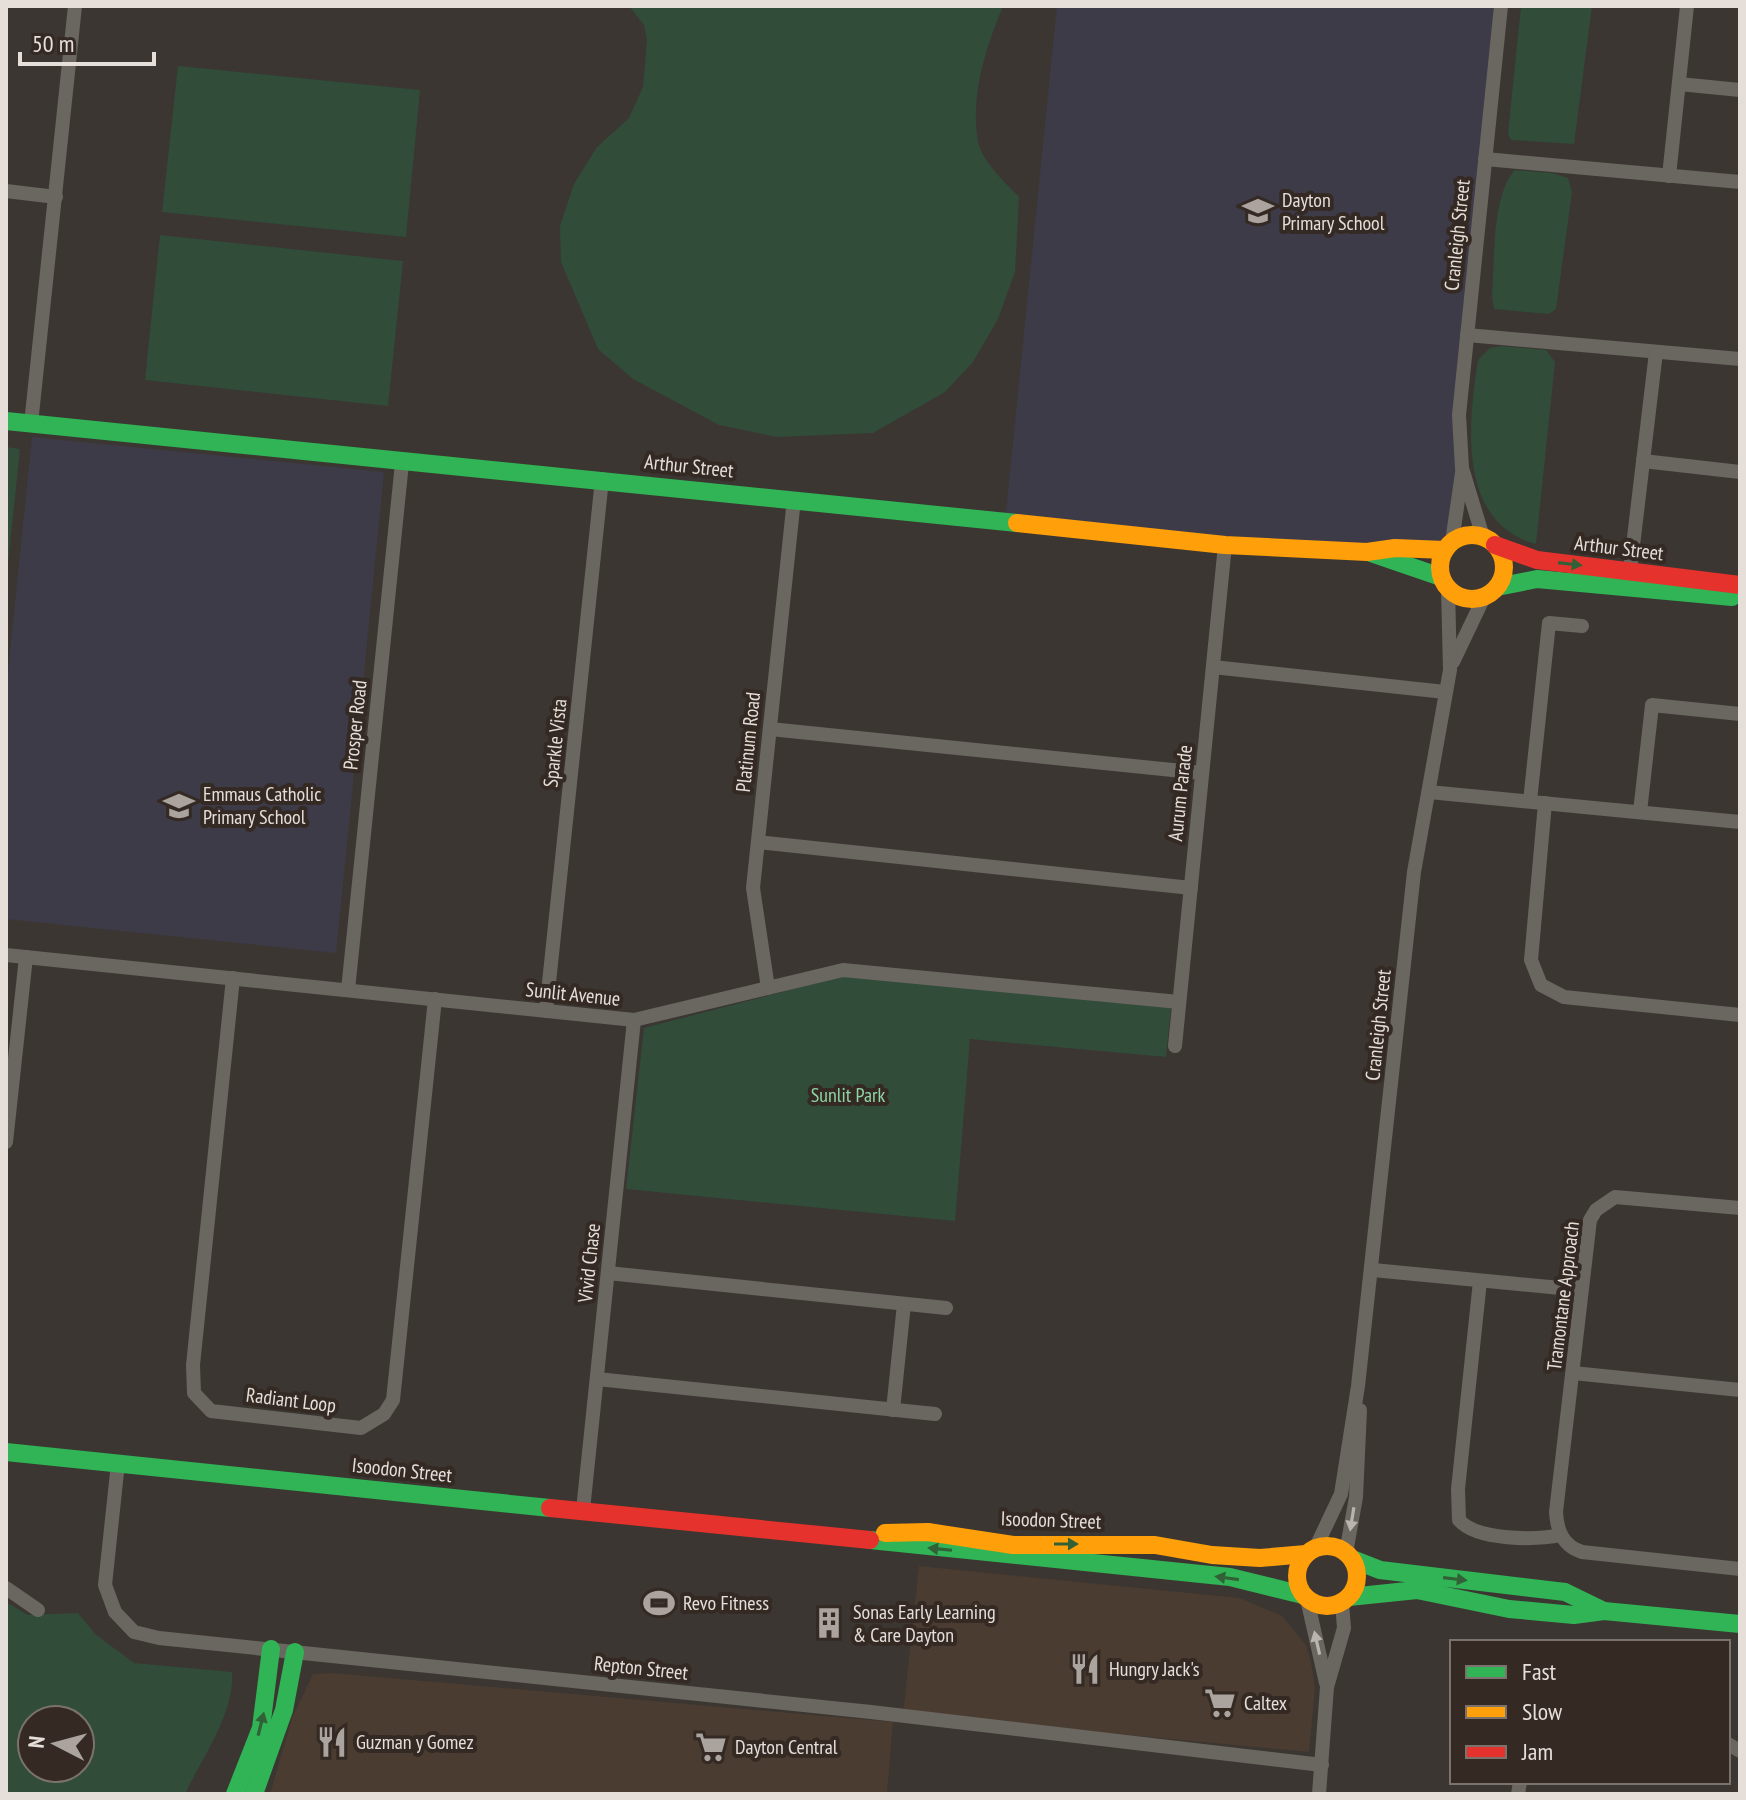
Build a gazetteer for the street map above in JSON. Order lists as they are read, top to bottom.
{
  "streets": {
    "street": [
      "Cranleigh Street",
      "Arthur Street",
      "Prosper Road",
      "Platinum Road",
      "Sparkle Vista",
      "Aurum Parade",
      "Sunlit Avenue",
      "Vivid Chase",
      "Tramontane Approach",
      "Radiant Loop",
      "Isoodon Street",
      "Repton Street"
    ]
  },
  "crossings": [
    ["Cranleigh Street", "Arthur Street"],
    ["Cranleigh Street", "Isoodon Street"],
    ["Arthur Street", "Prosper Road"],
    ["Arthur Street", "Platinum Road"],
    ["Arthur Street", "Sparkle Vista"],
    ["Arthur Street", "Aurum Parade"],
    ["Prosper Road", "Sunlit Avenue"],
    ["Platinum Road", "Sunlit Avenue"],
    ["Sparkle Vista", "Sunlit Avenue"],
    ["Aurum Parade", "Sunlit Avenue"],
    ["Sunlit Avenue", "Vivid Chase"],
    ["Sunlit Avenue", "Radiant Loop"],
    ["Vivid Chase", "Isoodon Street"],
    ["Isoodon Street", "Repton Street"]
  ],
  "parks": ["Sunlit Park"],
  "places": {
    "school or university": ["Dayton Primary School", "Emmaus Catholic Primary School"],
    "sports": ["Revo Fitness"],
    "building": ["Sonas Early Learning & Care Dayton"],
    "restaurant": ["Hungry Jack's", "Guzman y Gomez"],
    "supermarket": ["Caltex", "Dayton Central"]
  },
  "legend": ["Fast", "Slow", "Jam"],
  "scale_bar": "50 m",
  "north": "left"
}
